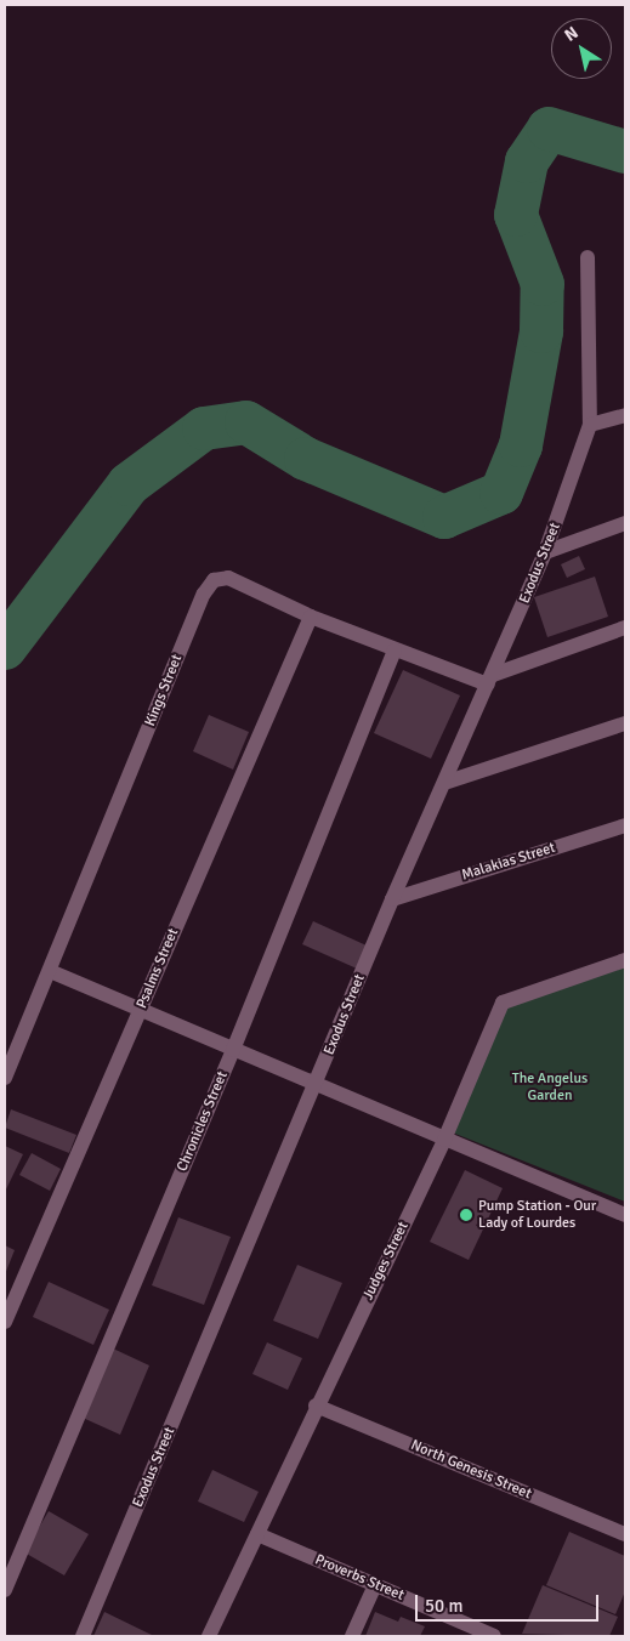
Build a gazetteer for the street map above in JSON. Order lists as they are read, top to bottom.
{
  "streets": {
    "street": [
      "Exodus Street",
      "Kings Street",
      "Malakias Street",
      "Psalms Street",
      "Chronicles Street",
      "Judges Street",
      "North Genesis Street",
      "Proverbs Street"
    ]
  },
  "crossings": [
    ["Exodus Street", "Kings Street"],
    ["Exodus Street", "Malakias Street"],
    ["Kings Street", "Psalms Street"],
    ["Kings Street", "Chronicles Street"],
    ["Judges Street", "North Genesis Street"],
    ["Judges Street", "Proverbs Street"]
  ],
  "parks": ["The Angelus Garden"],
  "places": ["Pump Station - Our Lady of Lourdes"],
  "scale_bar": "50 m",
  "north": "top left"
}
